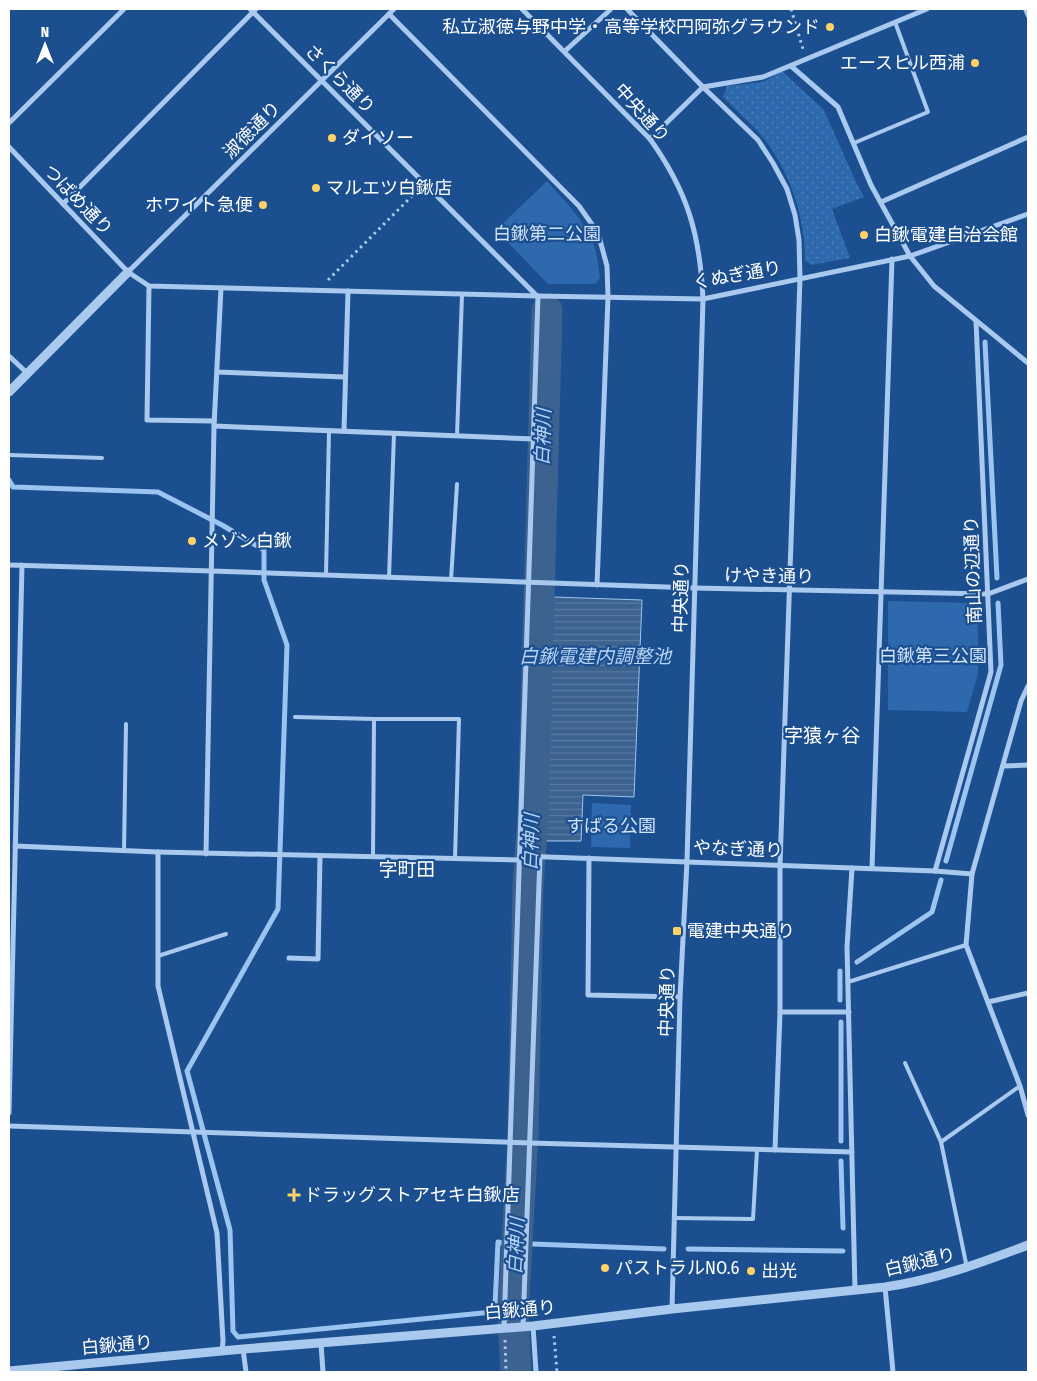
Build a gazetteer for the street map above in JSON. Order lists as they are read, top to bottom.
{
  "streets": {
    "street": [
      "さくら通り",
      "中央通り",
      "淑徳通り",
      "つばめ通り",
      "くぬぎ通り",
      "南山の辺通り",
      "けやき通り",
      "やなぎ通り",
      "白鍬通り"
    ]
  },
  "crossings": [
    ["さくら通り", "淑徳通り"],
    ["さくら通り", "くぬぎ通り"],
    ["中央通り", "くぬぎ通り"],
    ["中央通り", "けやき通り"],
    ["中央通り", "やなぎ通り"],
    ["中央通り", "白鍬通り"],
    ["淑徳通り", "つばめ通り"],
    ["つばめ通り", "くぬぎ通り"],
    ["南山の辺通り", "けやき通り"],
    ["南山の辺通り", "やなぎ通り"]
  ],
  "districts": ["字猿ヶ谷", "字町田"],
  "water": ["白神川", "白鍬電建内調整池"],
  "parks": ["白鍬第二公園", "白鍬第三公園", "すばる公園"],
  "places": {
    "other": [
      "私立淑徳与野中学・高等学校円阿弥グラウンド",
      "エースヒル西浦",
      "ダイソー",
      "マルエツ白鍬店",
      "ホワイト急便",
      "白鍬電建自治会館",
      "メゾン白鍬",
      "パストラルNO.6",
      "出光"
    ],
    "transit": ["電建中央通り"],
    "health": ["ドラッグストアセキ白鍬店"]
  },
  "north": "top"
}
